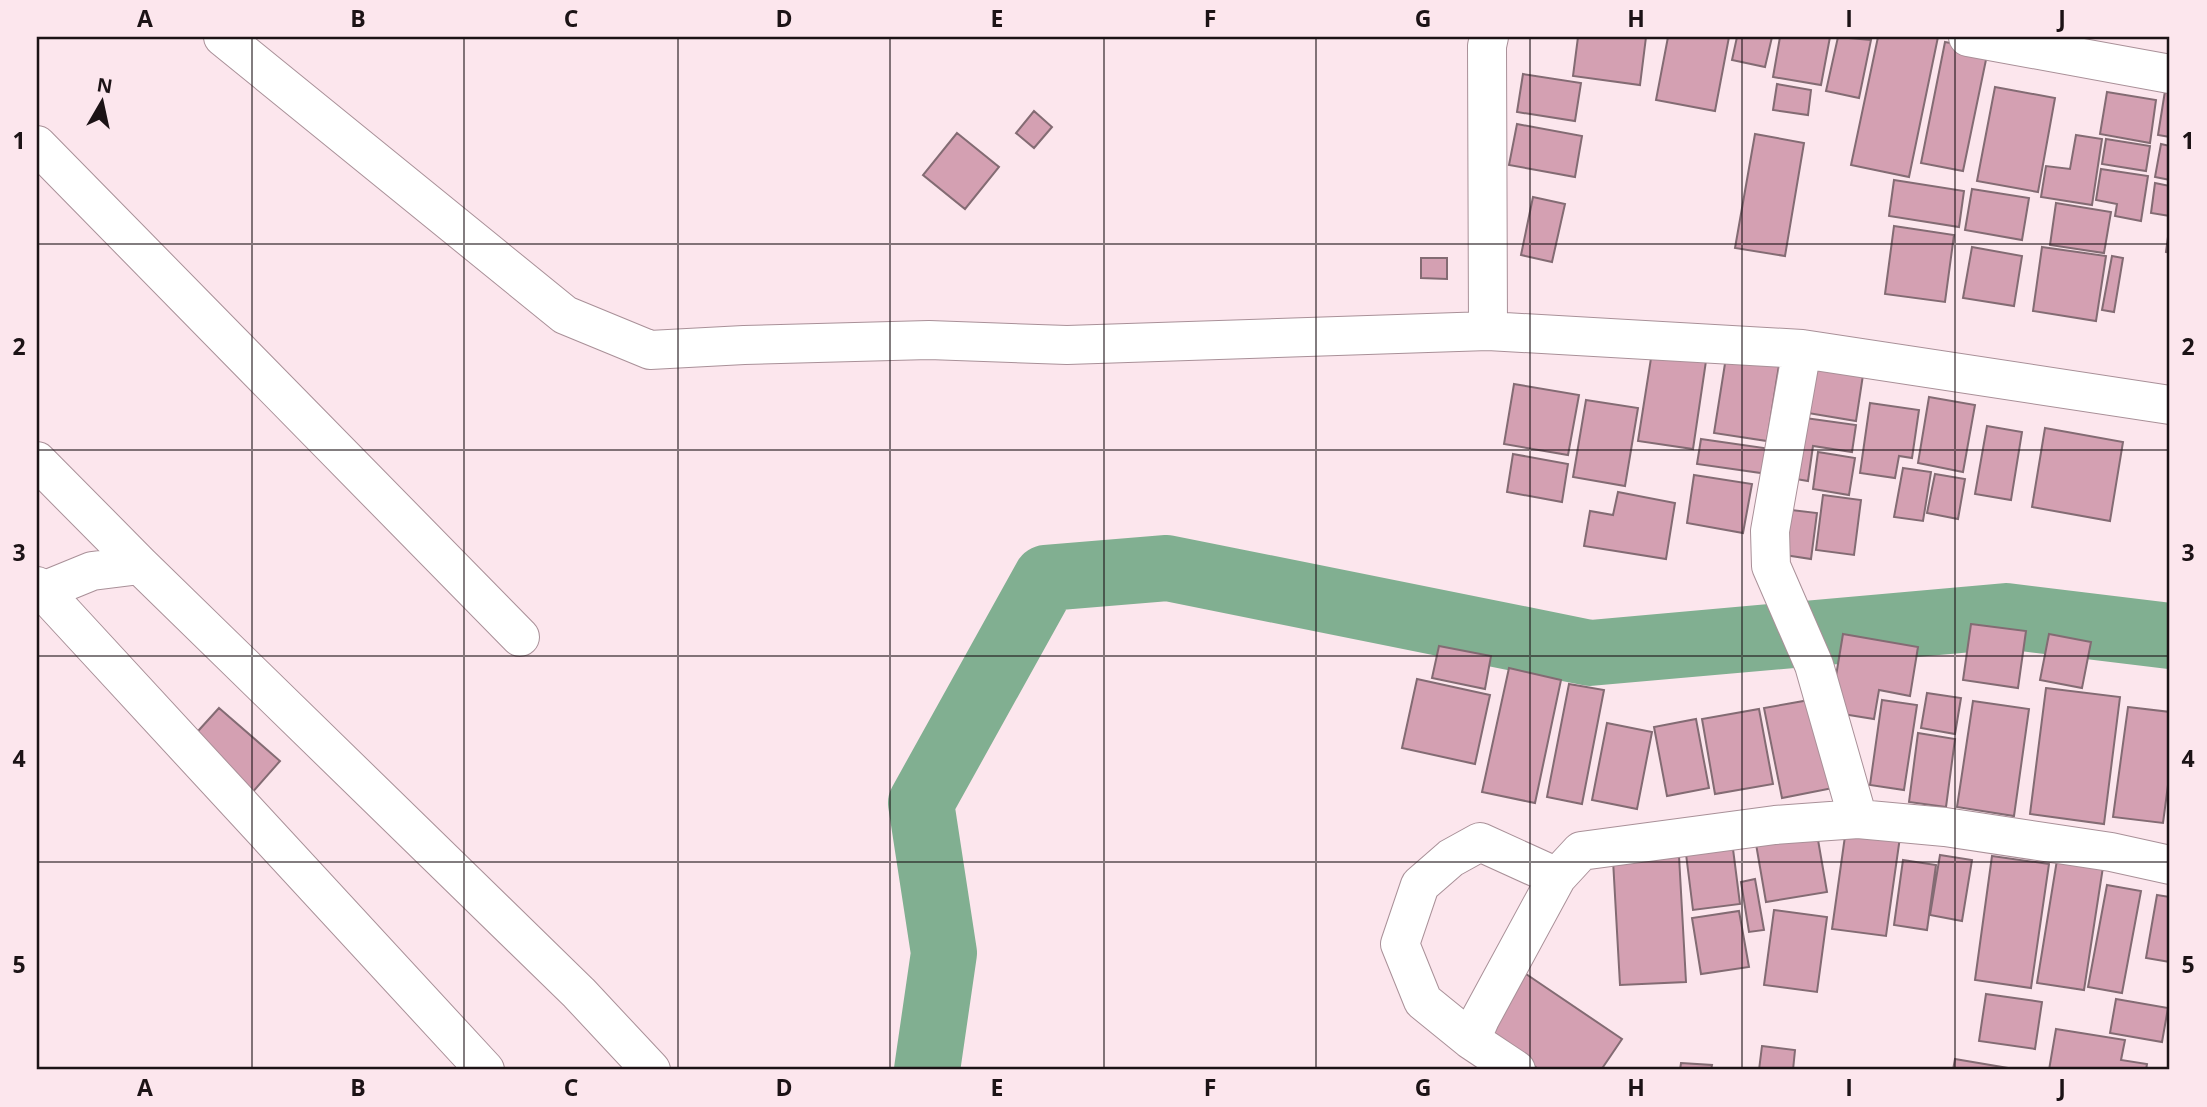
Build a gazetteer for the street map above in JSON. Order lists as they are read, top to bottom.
{
  "north": "top",
  "grid": {
    "columns": [
      "A",
      "B",
      "C",
      "D",
      "E",
      "F",
      "G",
      "H",
      "I",
      "J"
    ],
    "rows": [
      "1",
      "2",
      "3",
      "4",
      "5"
    ]
  }
}
